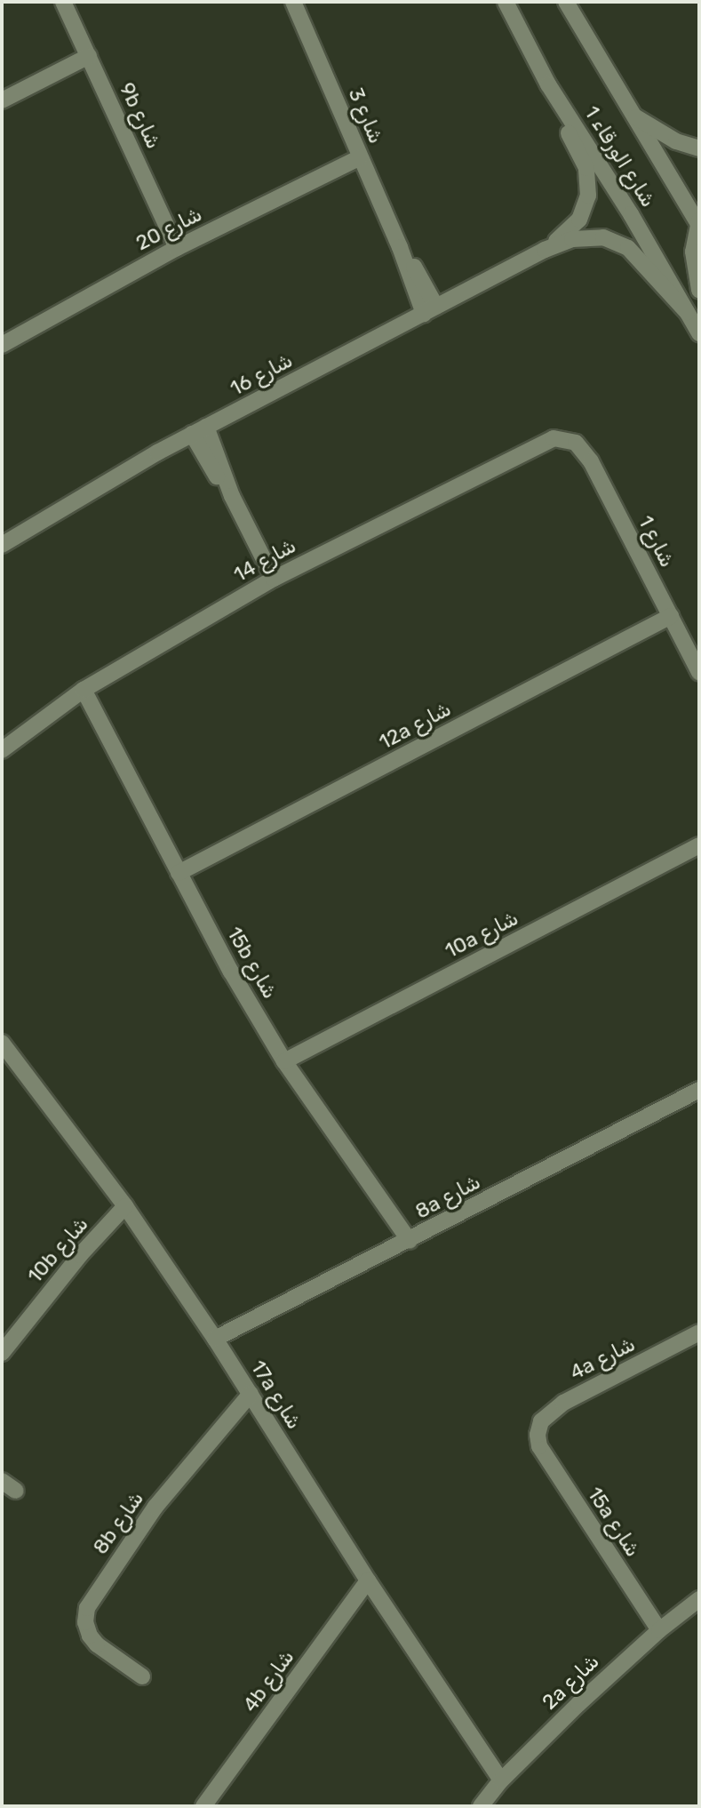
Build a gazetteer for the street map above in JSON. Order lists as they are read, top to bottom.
{
  "streets": {
    "street": [
      "9b شارع",
      "شارع 3",
      "شارع الورقاء 1",
      "شارع 20",
      "شارع 16",
      "شارع 1",
      "شارع 14",
      "12a شارع",
      "10a شارع",
      "15b شارع",
      "8a شارع",
      "10b شارع",
      "4a شارع",
      "17a شارع",
      "15a شارع",
      "8b شارع",
      "4b شارع",
      "2a شارع"
    ]
  },
  "crossings": [
    ["9b شارع", "شارع 20"],
    ["شارع 3", "شارع 20"],
    ["شارع 3", "شارع 16"],
    ["شارع الورقاء 1", "شارع 16"],
    ["شارع 1", "شارع 14"],
    ["شارع 1", "12a شارع"],
    ["شارع 14", "15b شارع"],
    ["12a شارع", "15b شارع"],
    ["10a شارع", "15b شارع"],
    ["15b شارع", "8a شارع"],
    ["8a شارع", "17a شارع"],
    ["10b شارع", "17a شارع"],
    ["4a شارع", "15a شارع"],
    ["17a شارع", "8b شارع"],
    ["17a شارع", "4b شارع"],
    ["17a شارع", "2a شارع"],
    ["15a شارع", "2a شارع"]
  ]
}
